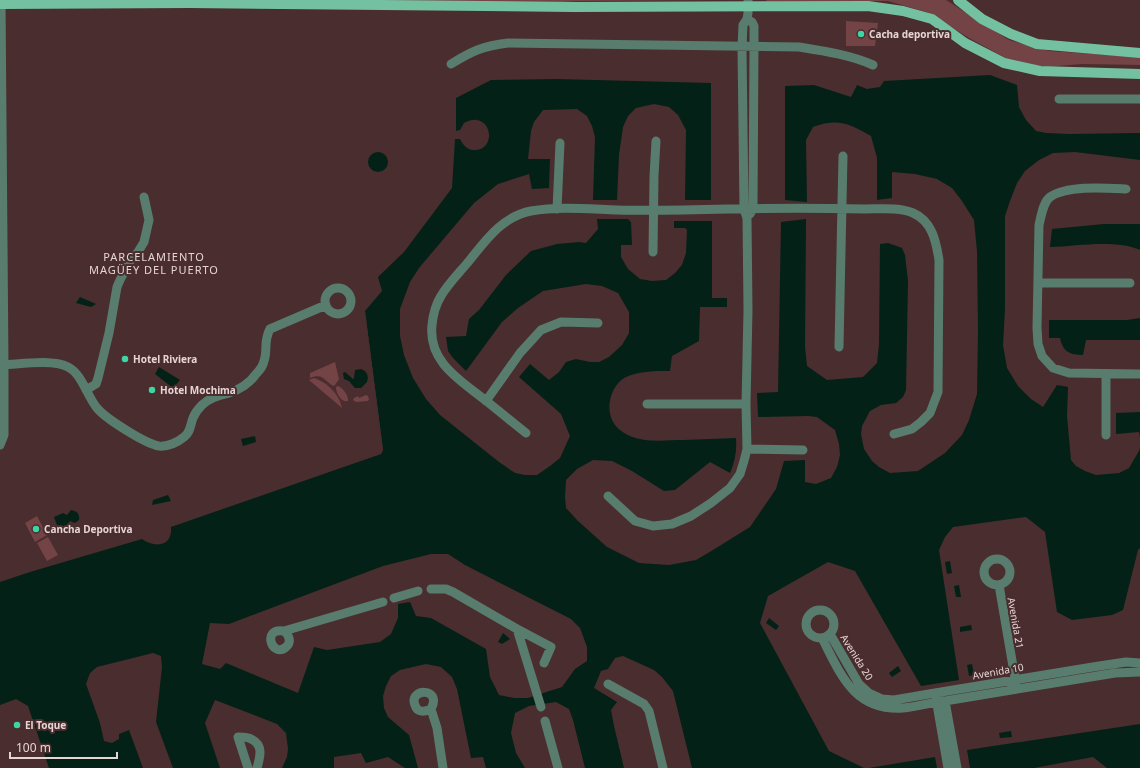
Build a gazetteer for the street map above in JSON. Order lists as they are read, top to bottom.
{
  "streets": {
    "street": ["Avenida 21", "Avenida 20", "Avenida 10"]
  },
  "crossings": [
    ["Avenida 21", "Avenida 10"],
    ["Avenida 20", "Avenida 10"]
  ],
  "districts": ["PARCELAMIENTO MAGÜEY DEL PUERTO"],
  "places": [
    "Cacha deportiva",
    "Hotel Riviera",
    "Hotel Mochima",
    "Cancha Deportiva",
    "El Toque"
  ],
  "scale_bar": "100 m"
}
